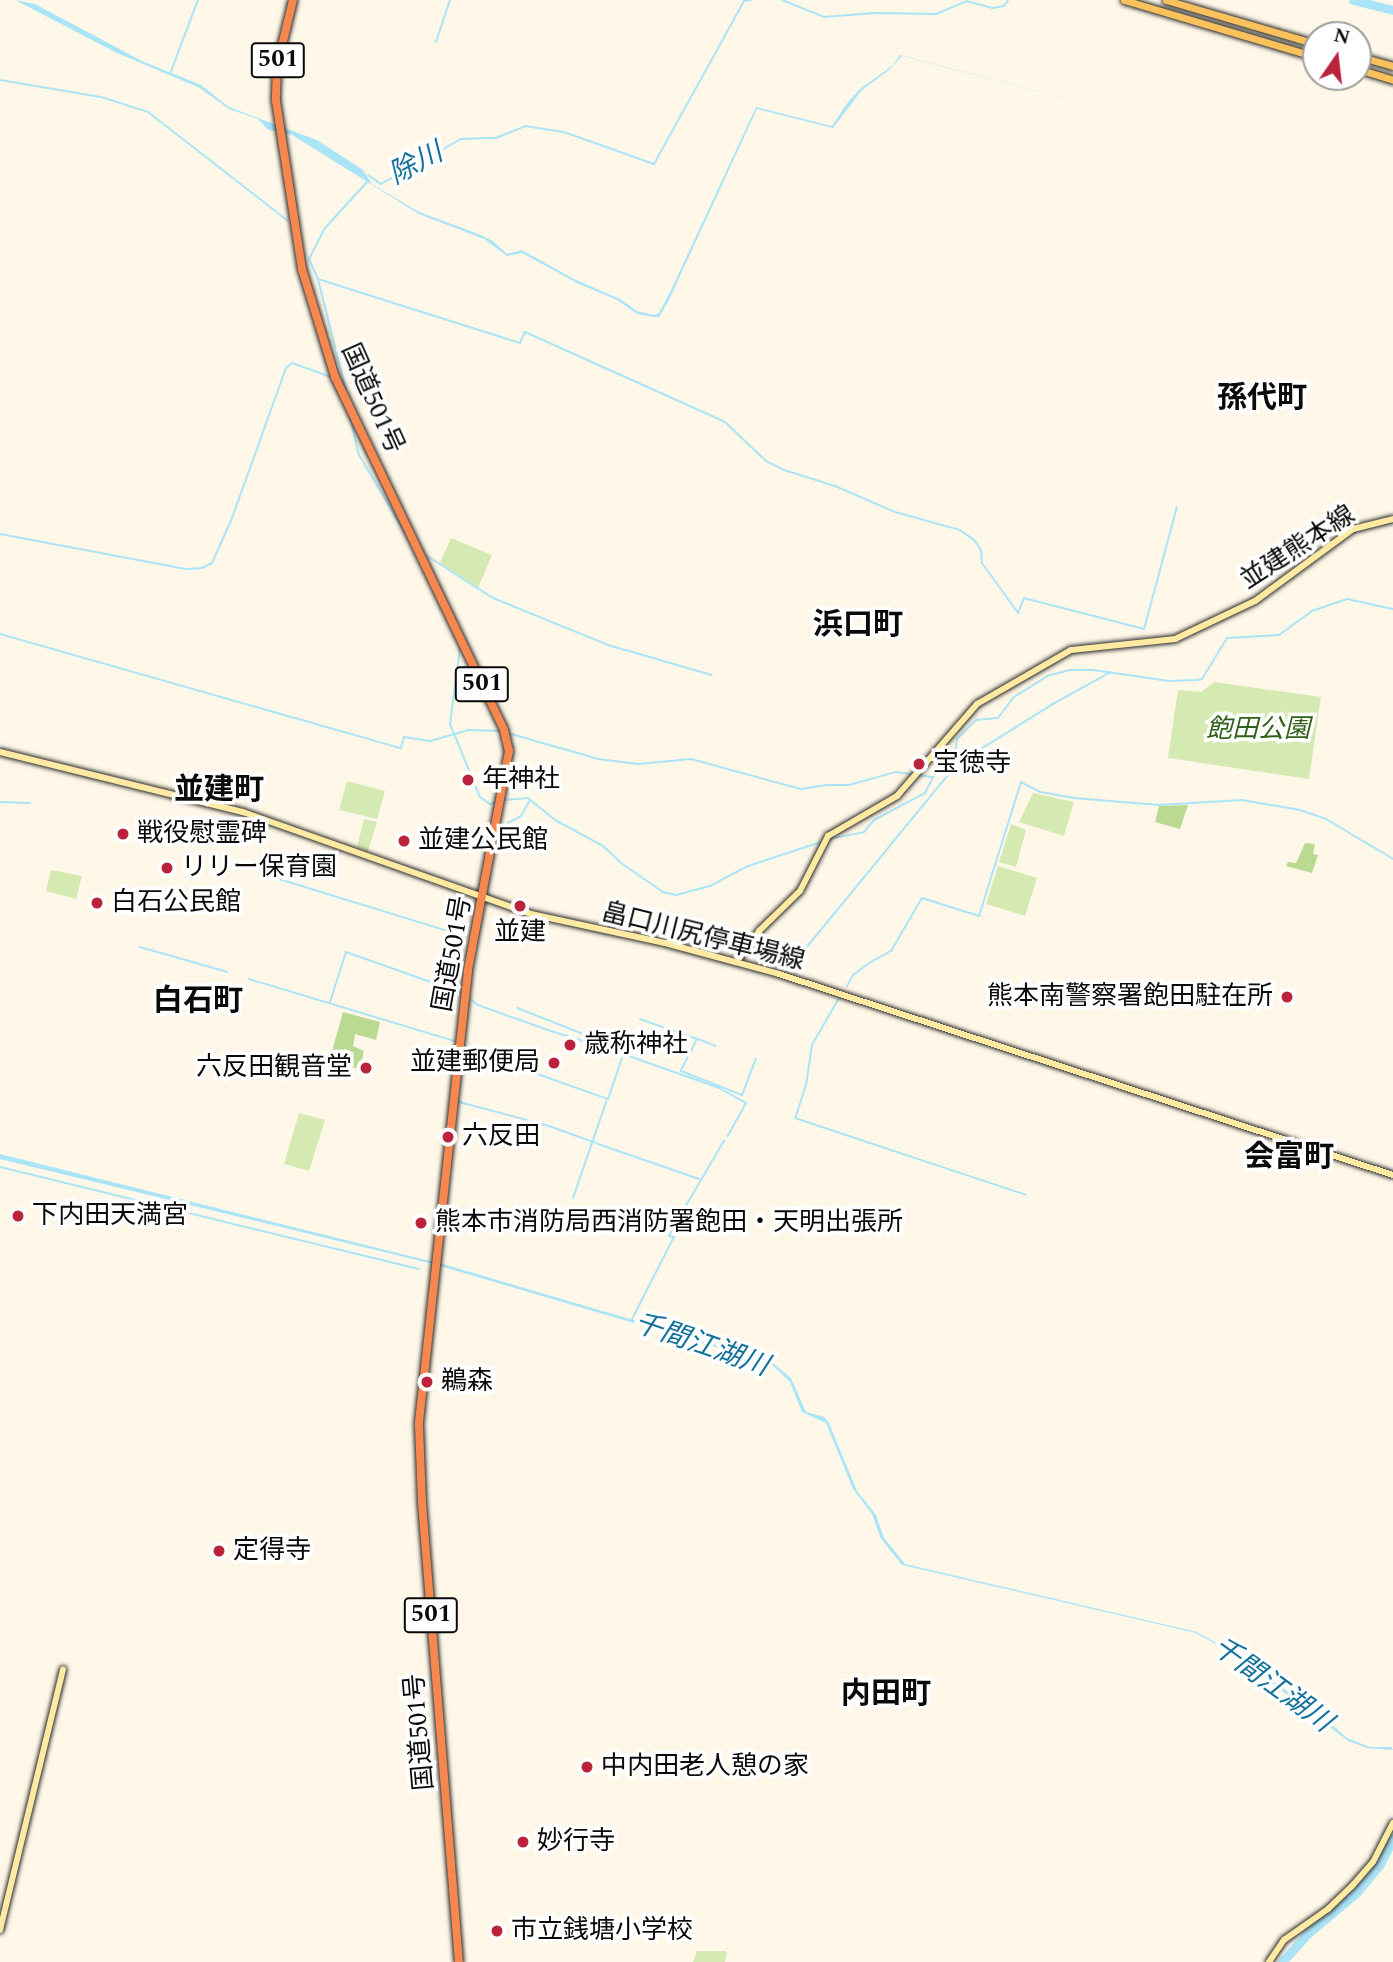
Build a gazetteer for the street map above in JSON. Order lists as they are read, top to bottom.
{
  "streets": {
    "highway": ["501", "国道501号"],
    "main road": ["並建熊本線", "畠口川尻停車場線"]
  },
  "crossings": [
    ["国道501号", "畠口川尻停車場線"],
    ["並建熊本線", "畠口川尻停車場線"]
  ],
  "districts": [
    "孫代町",
    "浜口町",
    "並建町",
    "白石町",
    "会富町",
    "内田町"
  ],
  "water": ["除川", "千間江湖川"],
  "parks": ["飽田公園"],
  "places": [
    "宝徳寺",
    "年神社",
    "戦役慰霊碑",
    "並建公民館",
    "リリー保育園",
    "白石公民館",
    "並建",
    "熊本南警察署飽田駐在所",
    "歳称神社",
    "並建郵便局",
    "六反田観音堂",
    "六反田",
    "下内田天満宮",
    "熊本市消防局西消防署飽田・天明出張所",
    "鵜森",
    "定得寺",
    "中内田老人憩の家",
    "妙行寺",
    "市立銭塘小学校"
  ],
  "north": "top"
}
